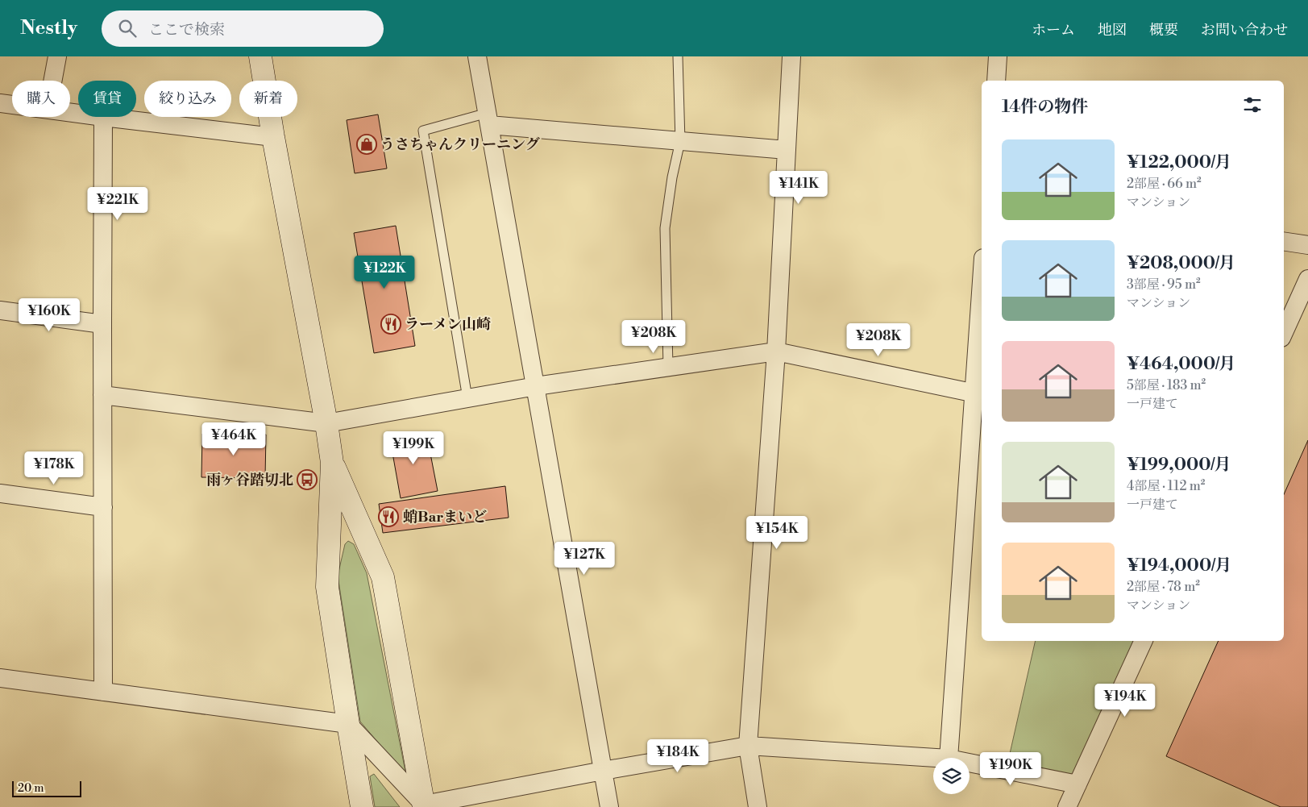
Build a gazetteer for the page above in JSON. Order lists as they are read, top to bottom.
{
  "places": {
    "shop": ["うさちゃんクリーニング"],
    "restaurant": ["ラーメン山崎", "蛸Barまいど"],
    "bus stop": ["雨ヶ谷踏切北"]
  },
  "scale_bar": "20 m",
  "page": {
    "header": "Nestly",
    "search": "ここで検索",
    "nav": [
      "ホーム",
      "地図",
      "概要",
      "お問い合わせ"
    ],
    "chip": [
      "購入",
      "賃貸",
      "絞り込み",
      "新着"
    ],
    "heading": "14件の物件",
    "list": [
      {
        "name": "¥122,000/月",
        "note": "2部屋 · 66 m² · マンション"
      },
      {
        "name": "¥208,000/月",
        "note": "3部屋 · 95 m² · マンション"
      },
      {
        "name": "¥464,000/月",
        "note": "5部屋 · 183 m² · 一戸建て"
      },
      {
        "name": "¥199,000/月",
        "note": "4部屋 · 112 m² · 一戸建て"
      },
      {
        "name": "¥194,000/月",
        "note": "2部屋 · 78 m² · マンション"
      }
    ],
    "price": [
      "¥141K",
      "¥221K",
      "¥122K",
      "¥160K",
      "¥208K",
      "¥208K",
      "¥464K",
      "¥199K",
      "¥178K",
      "¥154K",
      "¥127K",
      "¥194K",
      "¥184K",
      "¥190K"
    ],
    "scale": "20 m"
  }
}
